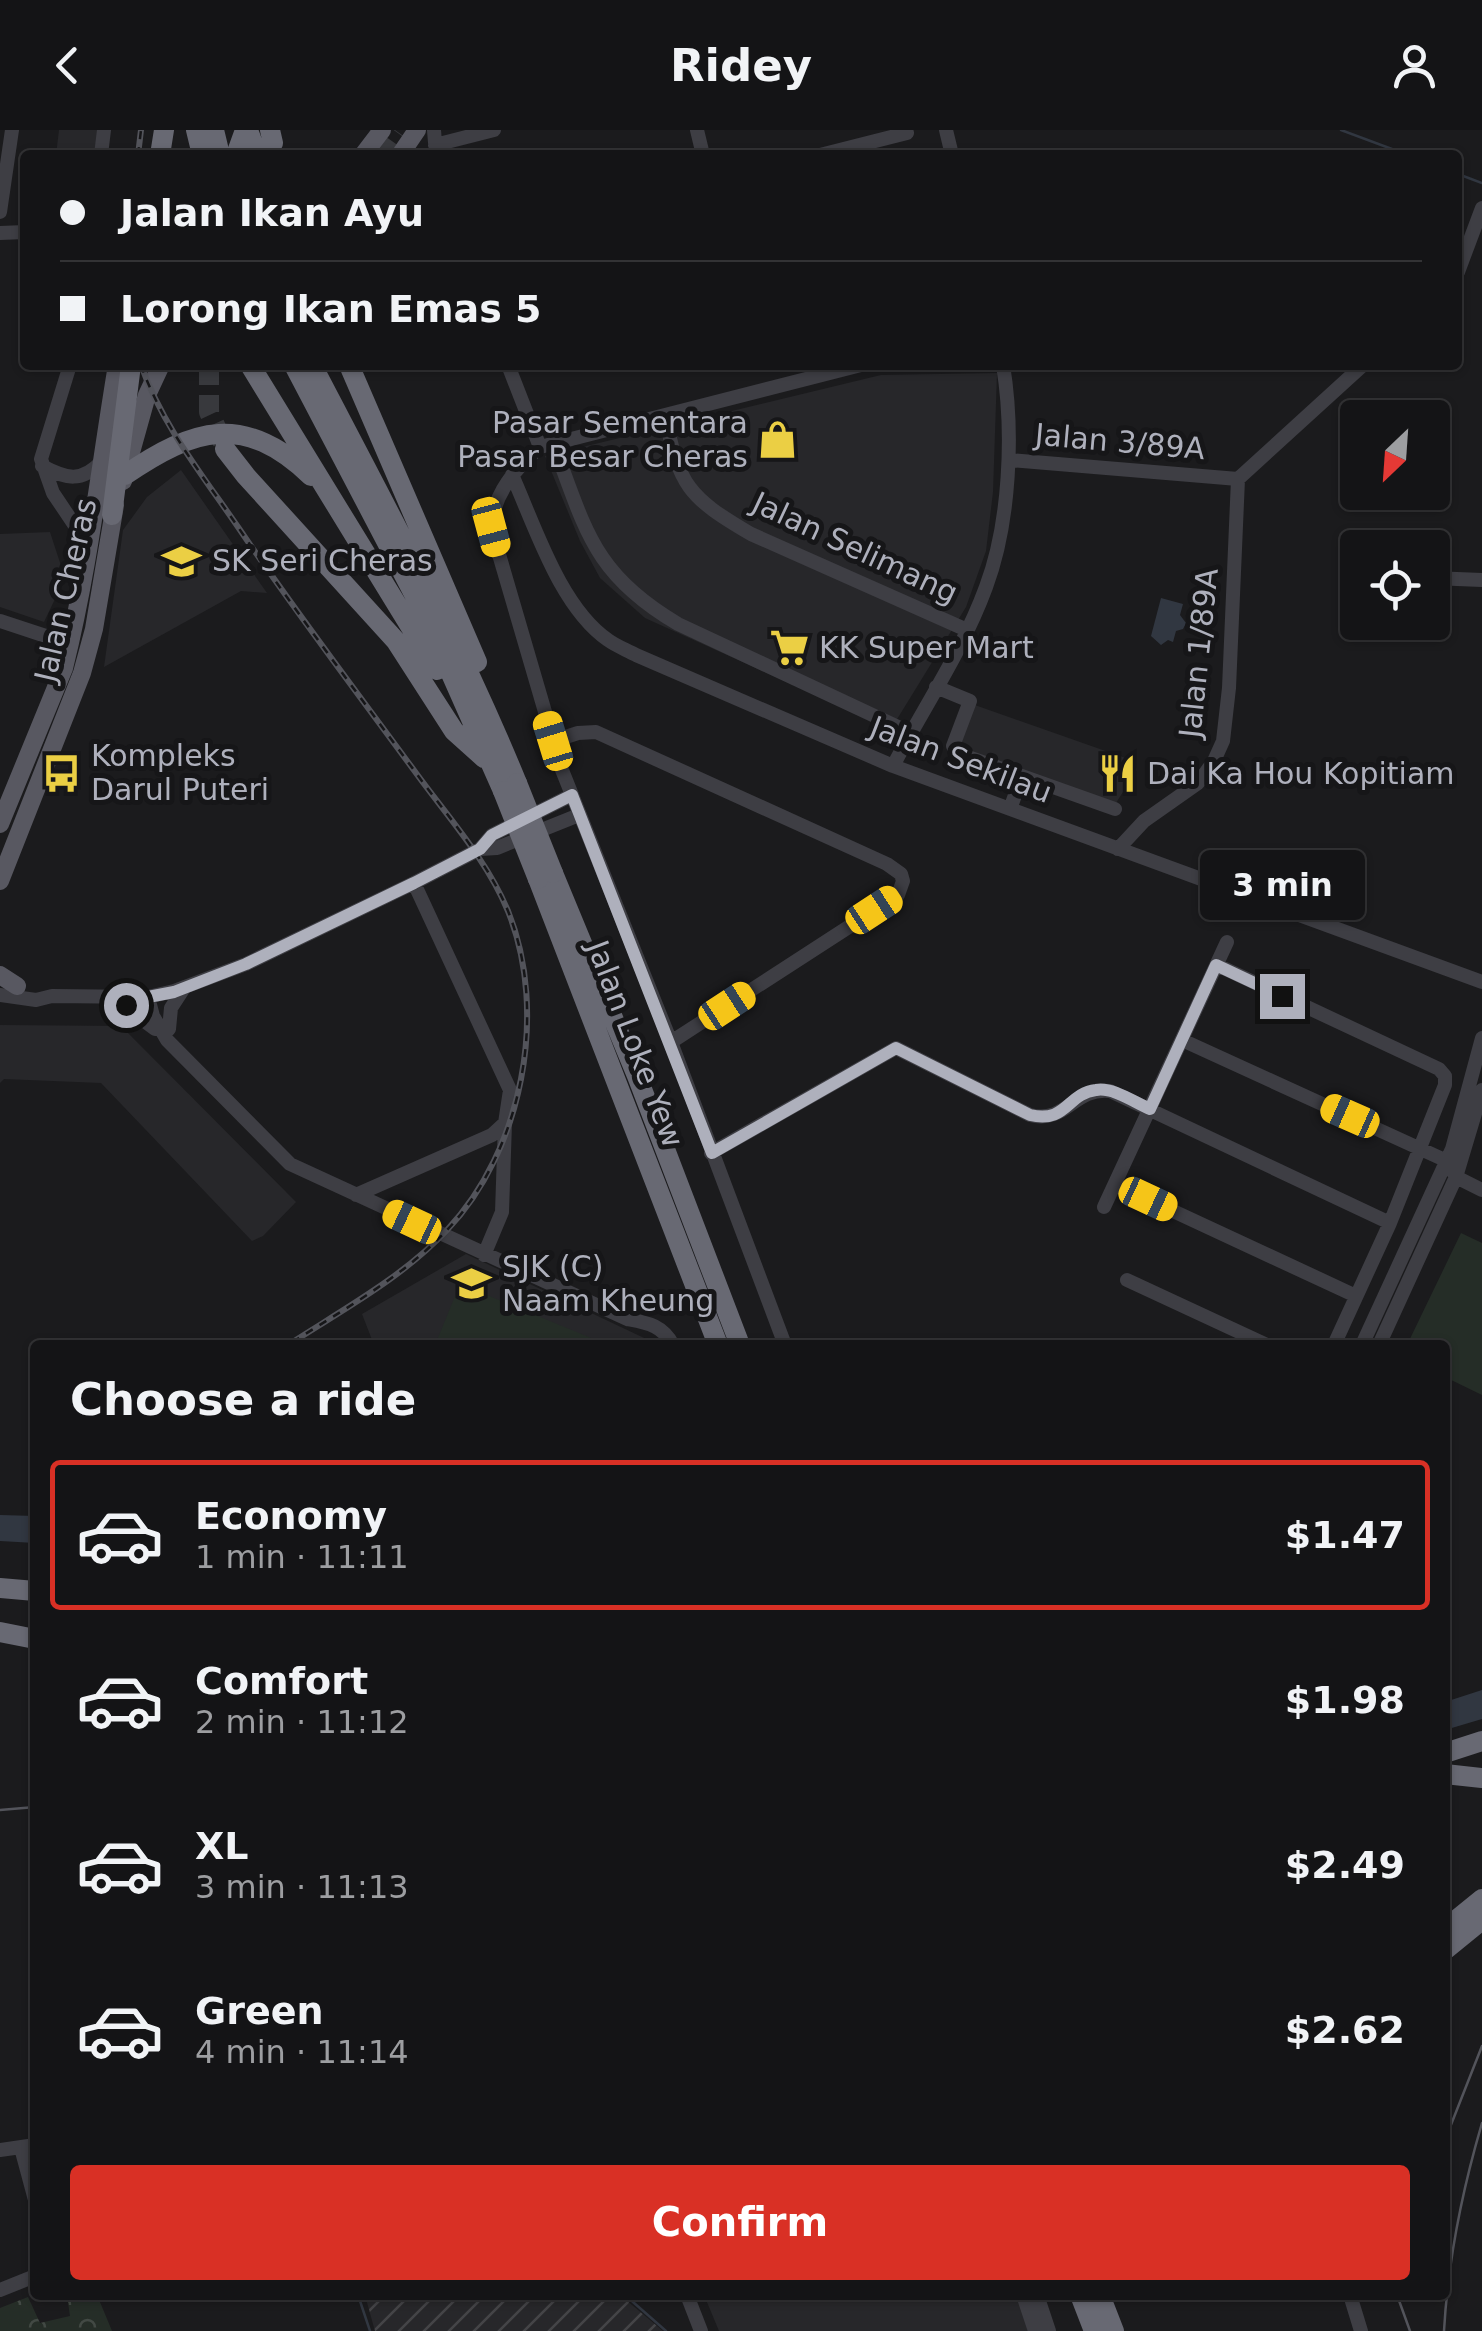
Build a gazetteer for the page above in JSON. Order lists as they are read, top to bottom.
{
  "streets": {
    "highway": ["Jalan Loke Yew"],
    "main road": ["Jalan Cheras"],
    "street": [
      "Jalan 3/89A",
      "Jalan Selimang",
      "Jalan 1/89A",
      "Jalan Sekilau"
    ]
  },
  "crossings": [
    ["Jalan 3/89A", "Jalan 1/89A"],
    ["Jalan 1/89A", "Jalan Sekilau"]
  ],
  "places": {
    "shop": ["Pasar Sementara Pasar Besar Cheras"],
    "school or university": ["SK Seri Cheras", "SJK (C) Naam Kheung"],
    "supermarket": ["KK Super Mart"],
    "bus stop": ["Kompleks Darul Puteri"],
    "restaurant": ["Dai Ka Hou Kopitiam"]
  },
  "north": "bottom left",
  "page": {
    "header": "Ridey",
    "banner": ["Jalan Ikan Ayu", "Lorong Ikan Emas 5"],
    "bubble": "3 min",
    "heading": "Choose a ride",
    "list": [
      {
        "name": "Economy",
        "note": "1 min · 11:11",
        "value": "$1.47"
      },
      {
        "name": "Comfort",
        "note": "2 min · 11:12",
        "value": "$1.98"
      },
      {
        "name": "XL",
        "note": "3 min · 11:13",
        "value": "$2.49"
      },
      {
        "name": "Green",
        "note": "4 min · 11:14",
        "value": "$2.62"
      }
    ],
    "buttons": "Confirm"
  }
}
